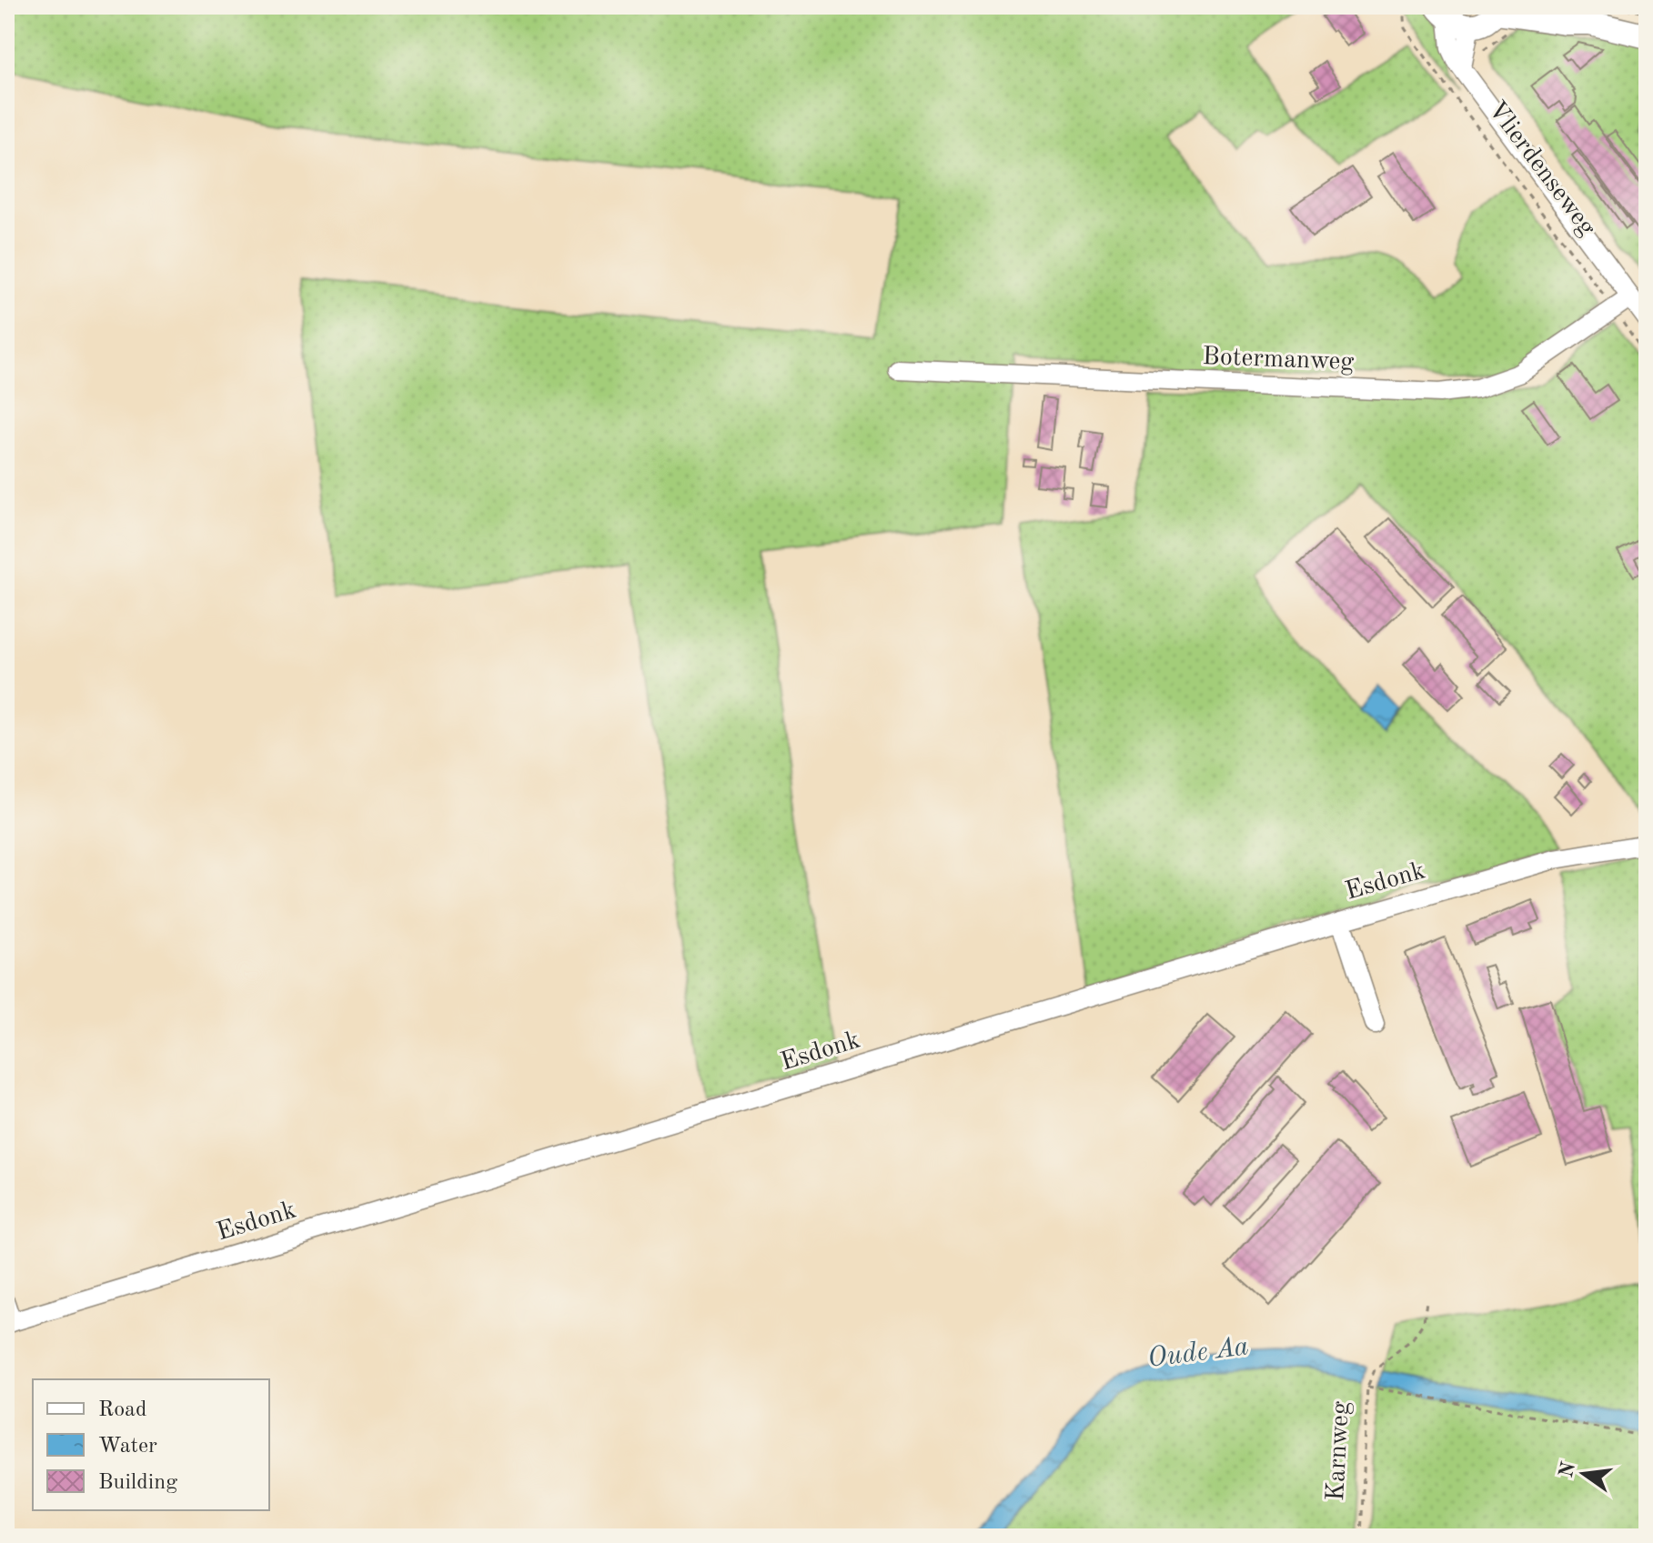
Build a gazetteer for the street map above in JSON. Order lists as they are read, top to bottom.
{
  "streets": {
    "street": ["Vlierdenseweg", "Botermanweg", "Esdonk"],
    "path": ["Karnweg"]
  },
  "crossings": [
    ["Vlierdenseweg", "Botermanweg"]
  ],
  "water": ["Oude Aa"],
  "legend": ["Road", "Water", "Building"],
  "north": "left"
}
